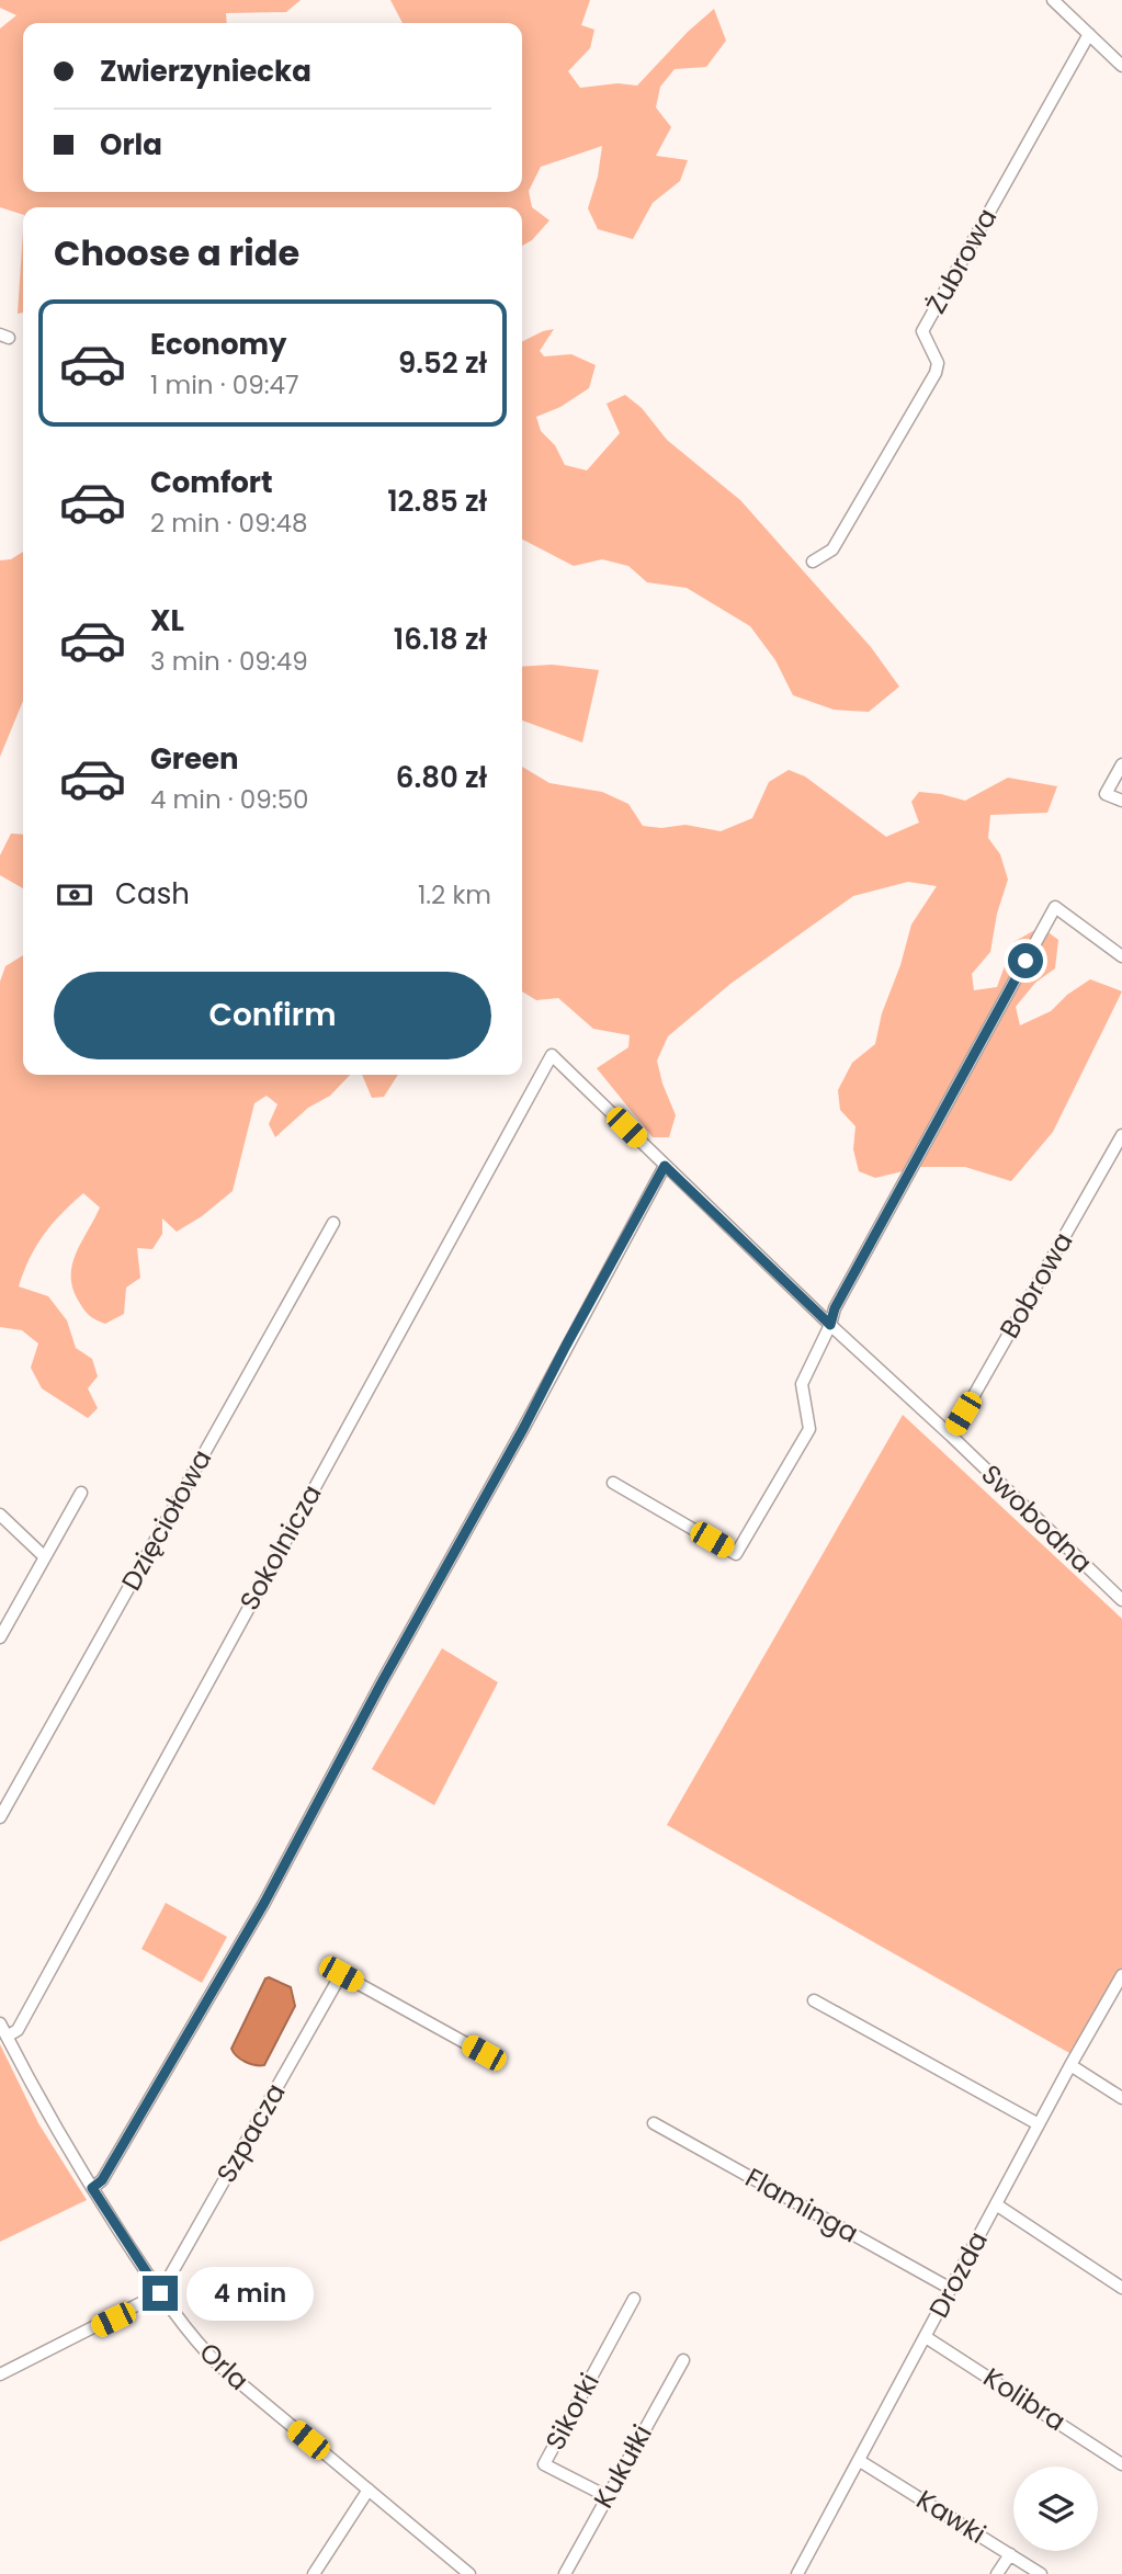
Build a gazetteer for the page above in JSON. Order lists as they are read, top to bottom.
{
  "streets": {
    "street": [
      "Żubrowa",
      "Bobrowa",
      "Swobodna",
      "Dzięciołowa",
      "Sokolnicza",
      "Szpacza",
      "Flaminga",
      "Drozda",
      "Orla",
      "Kolibra",
      "Sikorki",
      "Kukułki",
      "Kawki"
    ]
  },
  "crossings": [
    ["Bobrowa", "Swobodna"],
    ["Swobodna", "Sokolnicza"],
    ["Sokolnicza", "Orla"],
    ["Szpacza", "Orla"],
    ["Flaminga", "Drozda"],
    ["Drozda", "Kolibra"],
    ["Drozda", "Kawki"],
    ["Sikorki", "Kukułki"]
  ],
  "page": {
    "banner": ["Zwierzyniecka", "Orla"],
    "heading": "Choose a ride",
    "list": [
      {
        "name": "Economy",
        "note": "1 min · 09:47",
        "value": "9.52 zł"
      },
      {
        "name": "Comfort",
        "note": "2 min · 09:48",
        "value": "12.85 zł"
      },
      {
        "name": "XL",
        "note": "3 min · 09:49",
        "value": "16.18 zł"
      },
      {
        "name": "Green",
        "note": "4 min · 09:50",
        "value": "6.80 zł"
      }
    ],
    "pay": ["Cash", "1.2 km"],
    "buttons": "Confirm",
    "bubble": "4 min"
  }
}
